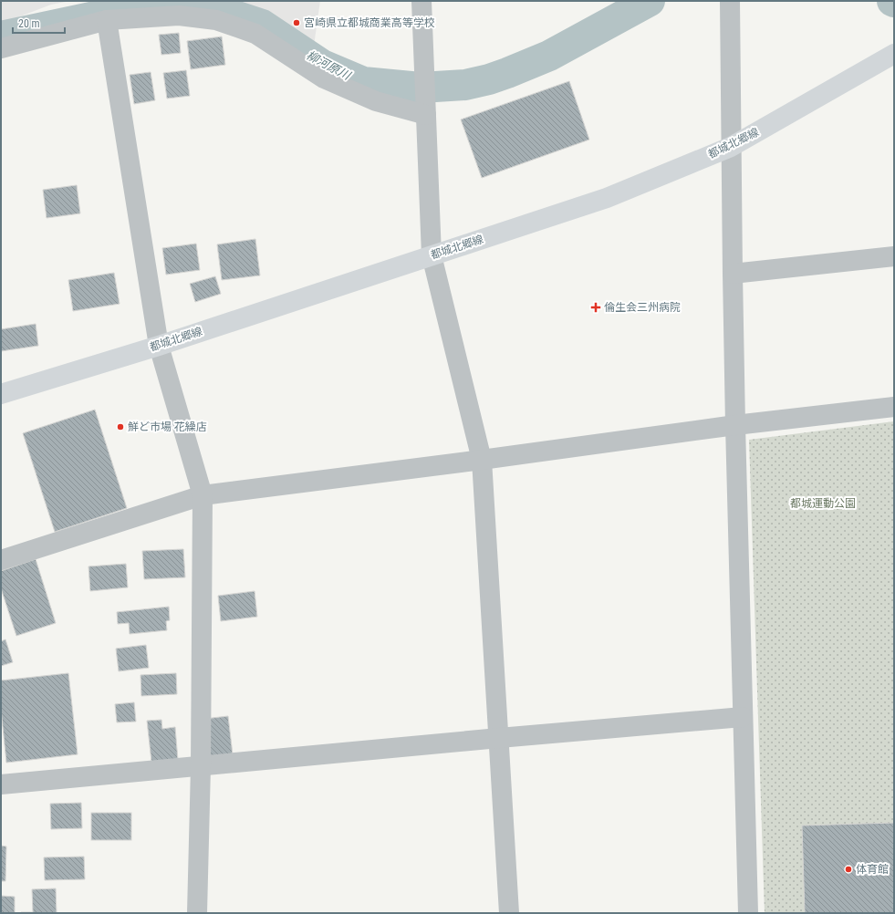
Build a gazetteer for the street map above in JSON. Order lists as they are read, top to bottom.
{
  "streets": {
    "main road": ["都城北郷線"]
  },
  "water": ["柳河原川"],
  "parks": ["都城運動公園"],
  "places": {
    "other": ["宮崎県立都城商業高等学校", "鮮ど市場 花繰店", "体育館"],
    "health": ["倫生会三州病院"]
  },
  "scale_bar": "20 m"
}
